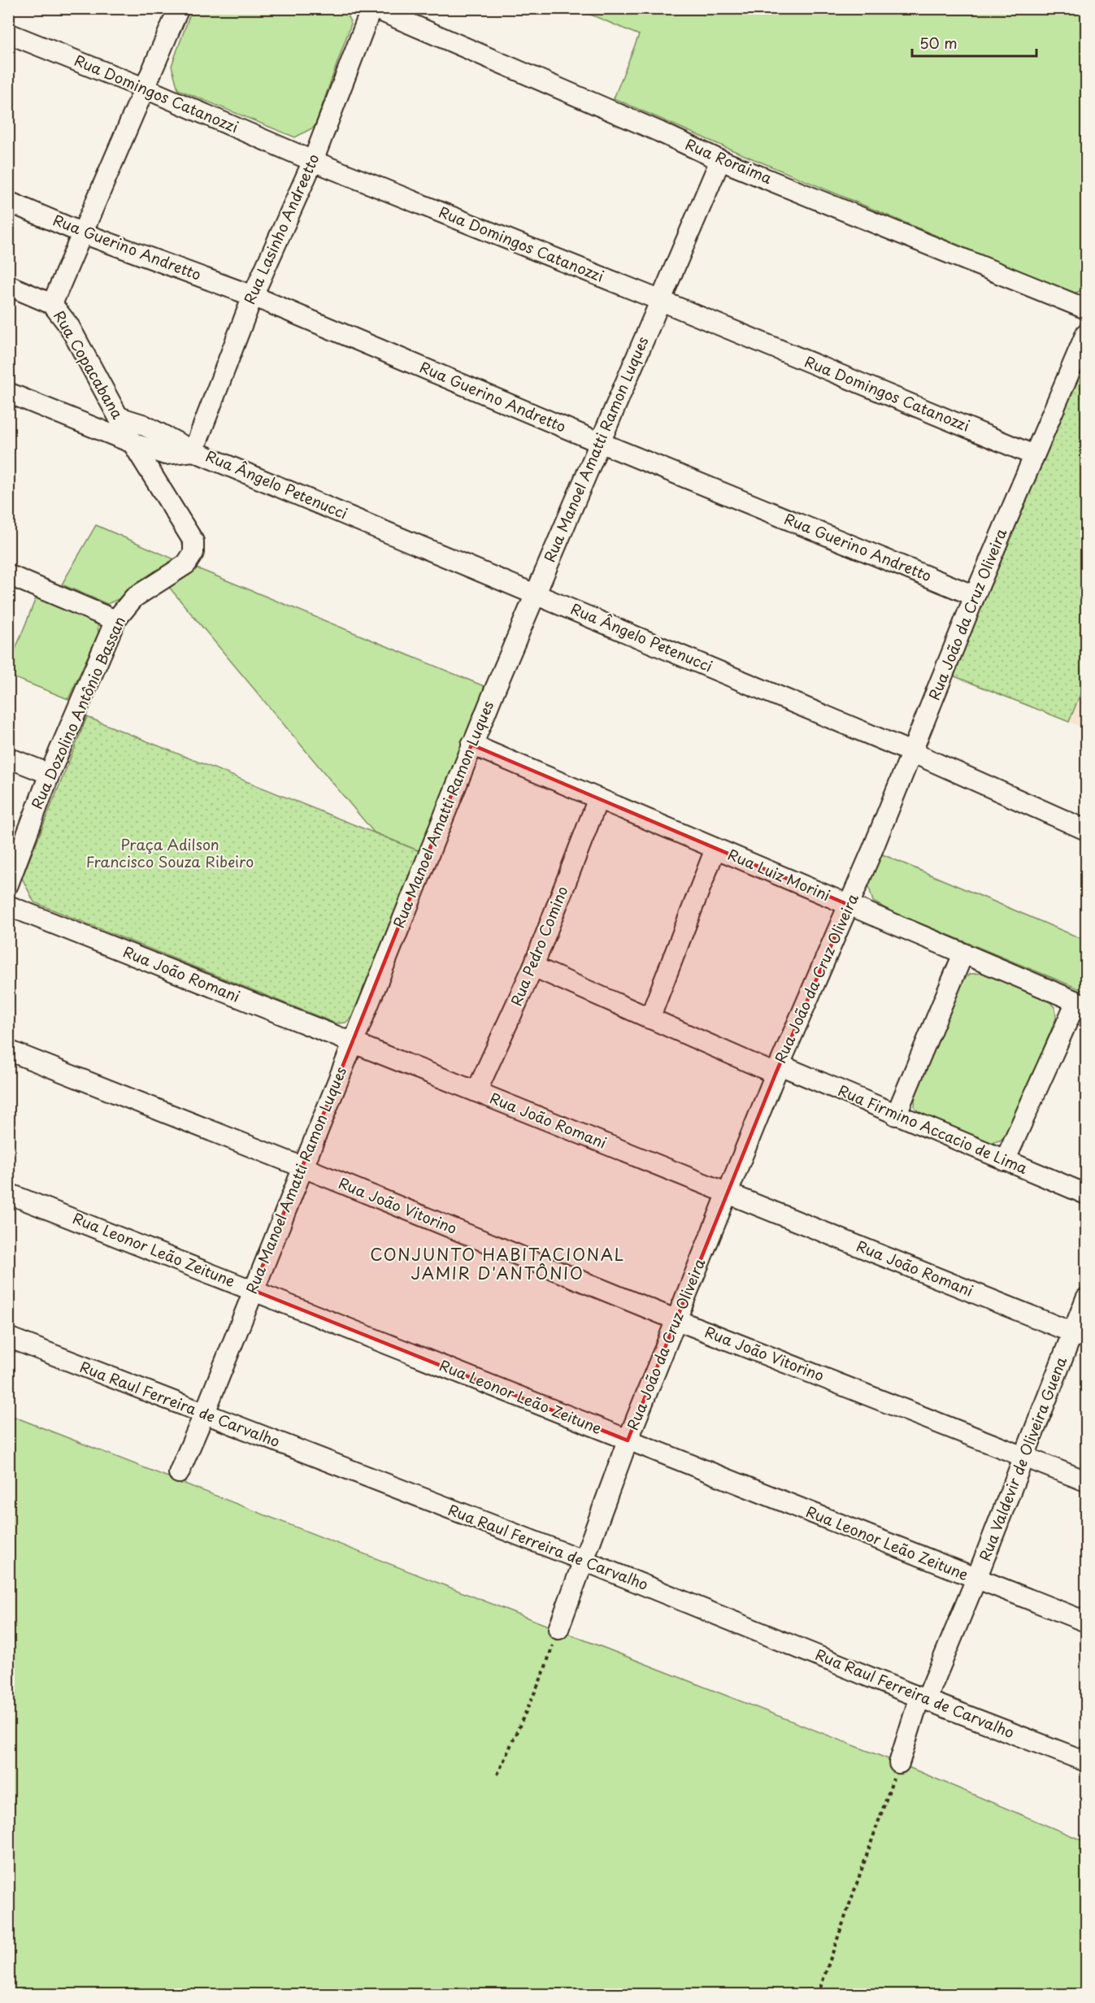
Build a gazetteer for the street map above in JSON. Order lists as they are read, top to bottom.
{
  "streets": {
    "street": [
      "Rua Domingos Catanozzi",
      "Rua Roraima",
      "Rua Lasinho Andreetto",
      "Rua Guerino Andretto",
      "Rua Copacabana",
      "Rua Manoel Amatti Ramon Luques",
      "Rua Ângelo Petenucci",
      "Rua João da Cruz Oliveira",
      "Rua Dozolino Antônio Bassan",
      "Rua Luiz Morini",
      "Rua Pedro Comino",
      "Rua João Romani",
      "Rua Firmino Accacio de Lima",
      "Rua João Vitorino",
      "Rua Leonor Leão Zeitune",
      "Rua Raul Ferreira de Carvalho",
      "Rua Valdevir de Oliveira Guena"
    ]
  },
  "crossings": [
    ["Rua Domingos Catanozzi", "Rua Lasinho Andreetto"],
    ["Rua Domingos Catanozzi", "Rua Manoel Amatti Ramon Luques"],
    ["Rua Domingos Catanozzi", "Rua João da Cruz Oliveira"],
    ["Rua Roraima", "Rua Lasinho Andreetto"],
    ["Rua Roraima", "Rua Manoel Amatti Ramon Luques"],
    ["Rua Lasinho Andreetto", "Rua Guerino Andretto"],
    ["Rua Lasinho Andreetto", "Rua Ângelo Petenucci"],
    ["Rua Guerino Andretto", "Rua Manoel Amatti Ramon Luques"],
    ["Rua Guerino Andretto", "Rua João da Cruz Oliveira"],
    ["Rua Copacabana", "Rua Ângelo Petenucci"],
    ["Rua Copacabana", "Rua Dozolino Antônio Bassan"],
    ["Rua Manoel Amatti Ramon Luques", "Rua Ângelo Petenucci"],
    ["Rua Manoel Amatti Ramon Luques", "Rua Luiz Morini"],
    ["Rua Manoel Amatti Ramon Luques", "Rua João Romani"],
    ["Rua Manoel Amatti Ramon Luques", "Rua João Vitorino"],
    ["Rua Manoel Amatti Ramon Luques", "Rua Leonor Leão Zeitune"],
    ["Rua Manoel Amatti Ramon Luques", "Rua Raul Ferreira de Carvalho"],
    ["Rua Ângelo Petenucci", "Rua João da Cruz Oliveira"],
    ["Rua Ângelo Petenucci", "Rua Dozolino Antônio Bassan"],
    ["Rua João da Cruz Oliveira", "Rua Luiz Morini"],
    ["Rua João da Cruz Oliveira", "Rua João Romani"],
    ["Rua João da Cruz Oliveira", "Rua Firmino Accacio de Lima"],
    ["Rua João da Cruz Oliveira", "Rua João Vitorino"],
    ["Rua João da Cruz Oliveira", "Rua Leonor Leão Zeitune"],
    ["Rua João da Cruz Oliveira", "Rua Raul Ferreira de Carvalho"],
    ["Rua Luiz Morini", "Rua Pedro Comino"],
    ["Rua Pedro Comino", "Rua João Romani"],
    ["Rua Pedro Comino", "Rua Firmino Accacio de Lima"],
    ["Rua João Romani", "Rua Valdevir de Oliveira Guena"],
    ["Rua João Vitorino", "Rua Valdevir de Oliveira Guena"],
    ["Rua Leonor Leão Zeitune", "Rua Valdevir de Oliveira Guena"],
    ["Rua Raul Ferreira de Carvalho", "Rua Valdevir de Oliveira Guena"]
  ],
  "districts": ["CONJUNTO HABITACIONAL JAMIR D'ANTÔNIO"],
  "parks": ["Praça Adilson Francisco Souza Ribeiro"],
  "scale_bar": "50 m"
}
